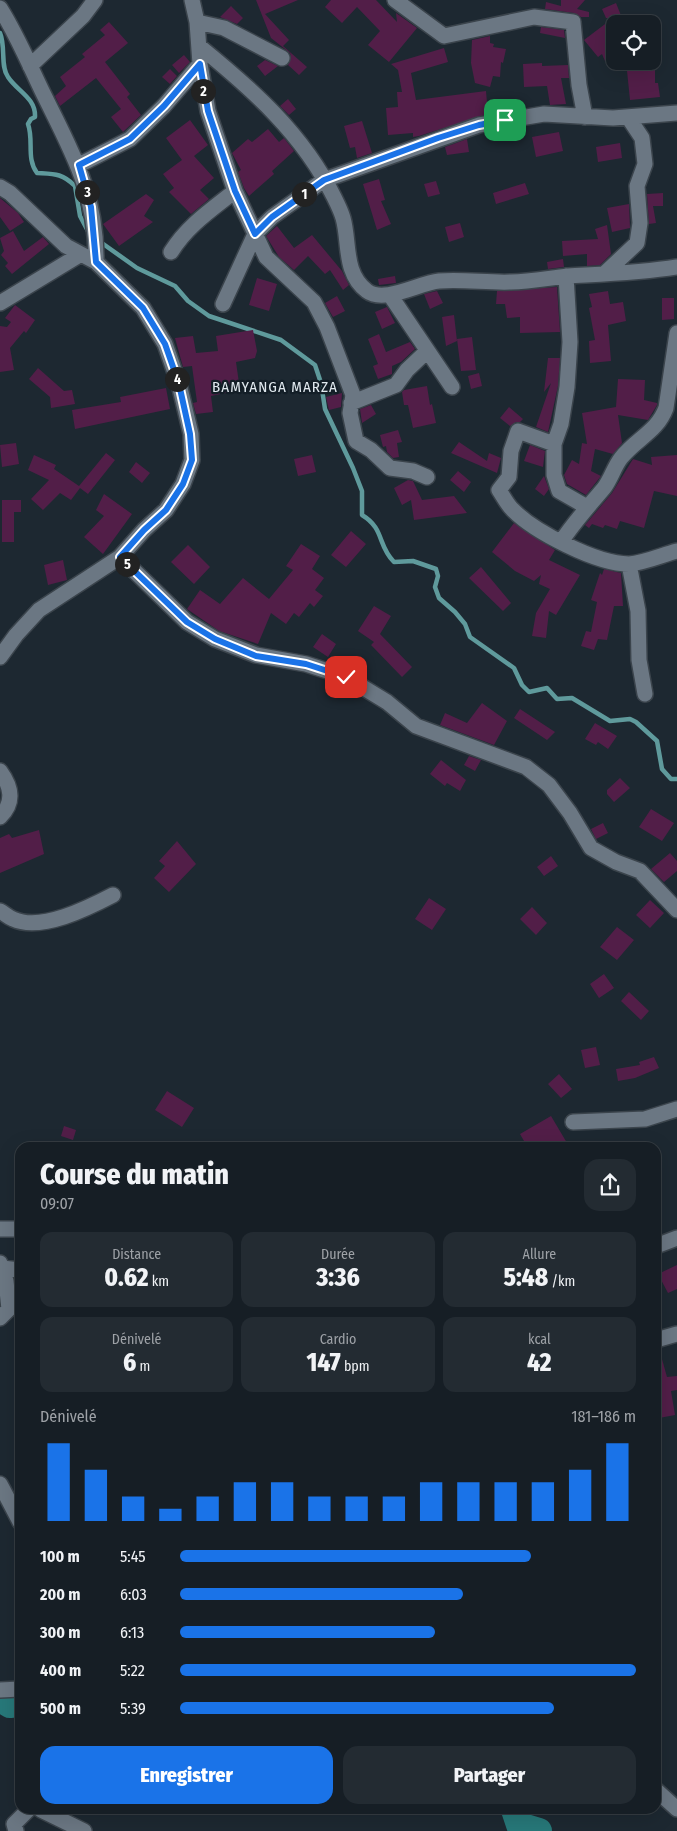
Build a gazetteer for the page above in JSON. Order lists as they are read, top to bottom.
{
  "districts": ["BAMYANGA MARZA"],
  "page": {
    "pins": [
      "2",
      "3",
      "1",
      "4",
      "5"
    ],
    "heading": ["Course du matin", "09:07"],
    "stats": [
      ["Distance", "0.62 km"],
      ["Durée", "3:36"],
      ["Allure", "5:48 /km"],
      ["Dénivelé", "6 m"],
      ["Cardio", "147 bpm"],
      ["kcal", "42"]
    ],
    "chart": ["Dénivelé", "181–186 m"],
    "list": [
      {
        "name": "100 m",
        "note": "5:45"
      },
      {
        "name": "200 m",
        "note": "6:03"
      },
      {
        "name": "300 m",
        "note": "6:13"
      },
      {
        "name": "400 m",
        "note": "5:22"
      },
      {
        "name": "500 m",
        "note": "5:39"
      }
    ],
    "buttons": ["Enregistrer", "Partager"]
  }
}
